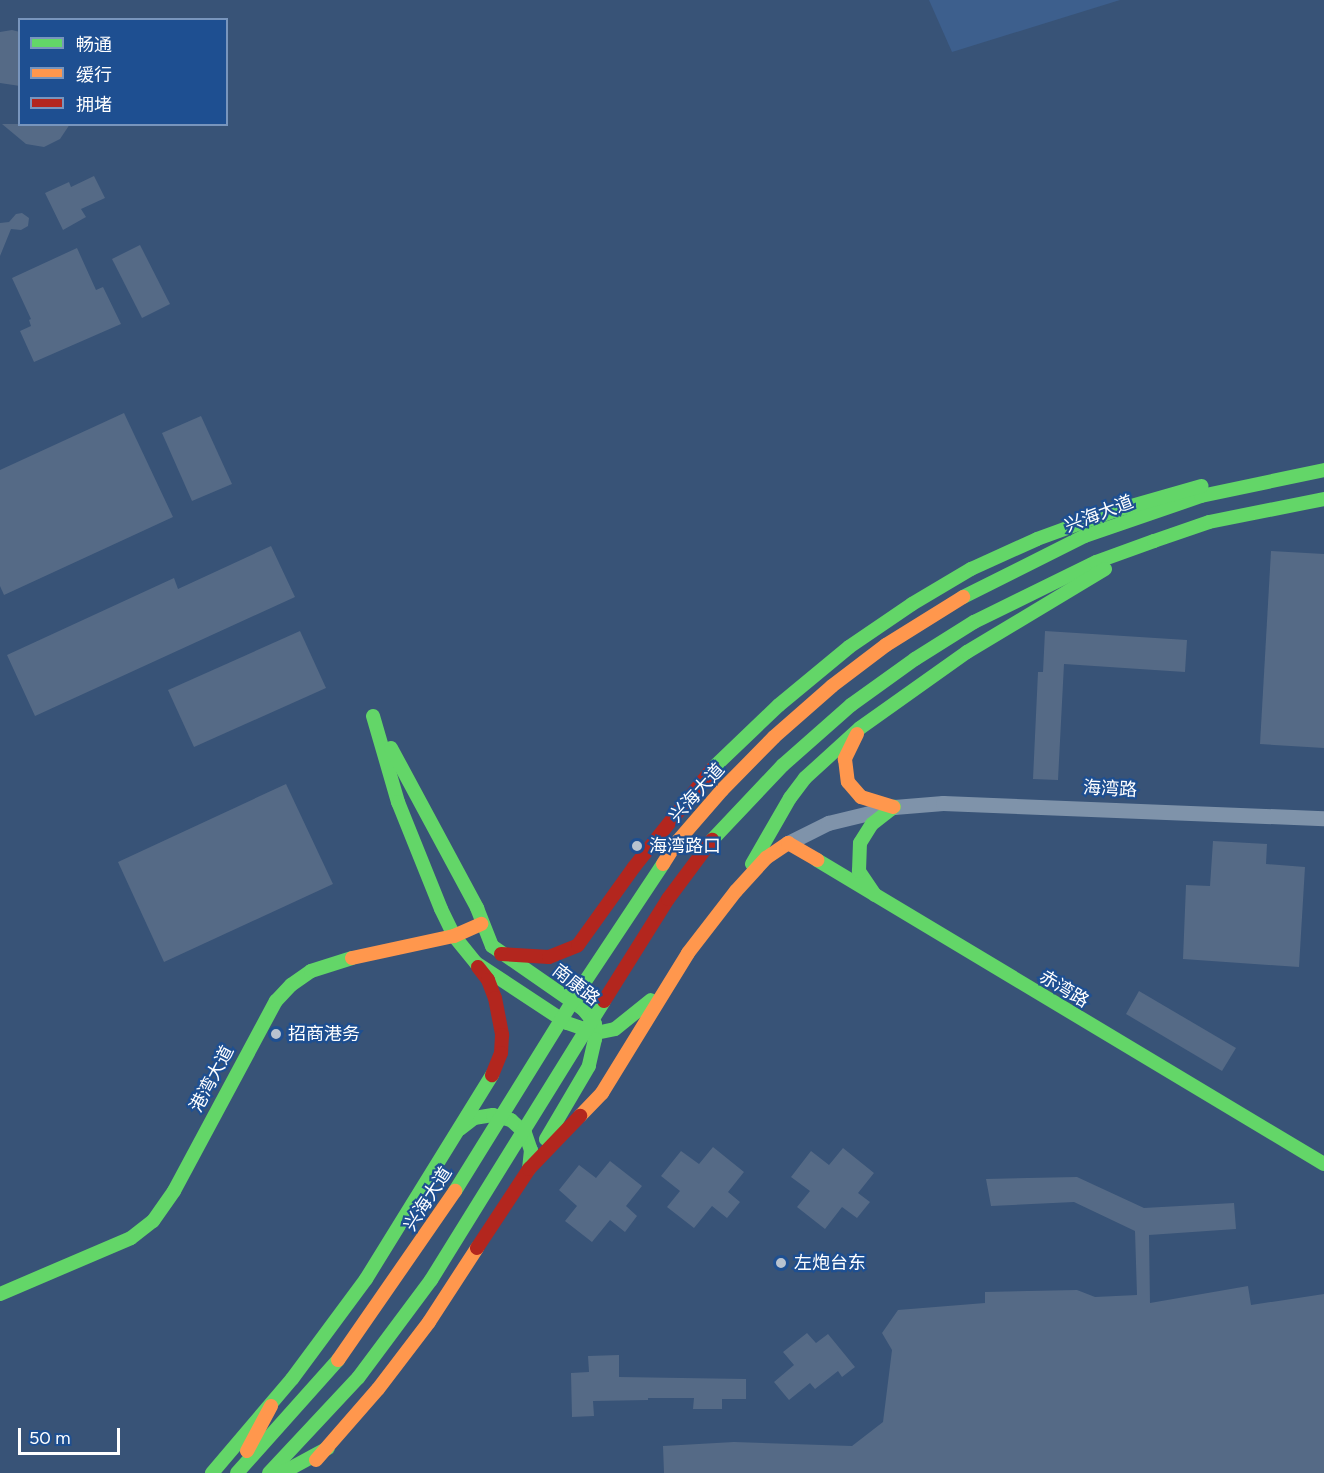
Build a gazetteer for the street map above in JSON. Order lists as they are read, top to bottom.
{
  "streets": {
    "street": [
      "兴海大道",
      "海湾路",
      "南康路",
      "赤湾路",
      "港湾大道"
    ]
  },
  "crossings": [
    ["兴海大道", "南康路"],
    ["海湾路", "赤湾路"],
    ["南康路", "港湾大道"]
  ],
  "places": ["海湾路口", "招商港务", "左炮台东"],
  "legend": ["畅通", "缓行", "拥堵"],
  "scale_bar": "50 m"
}
